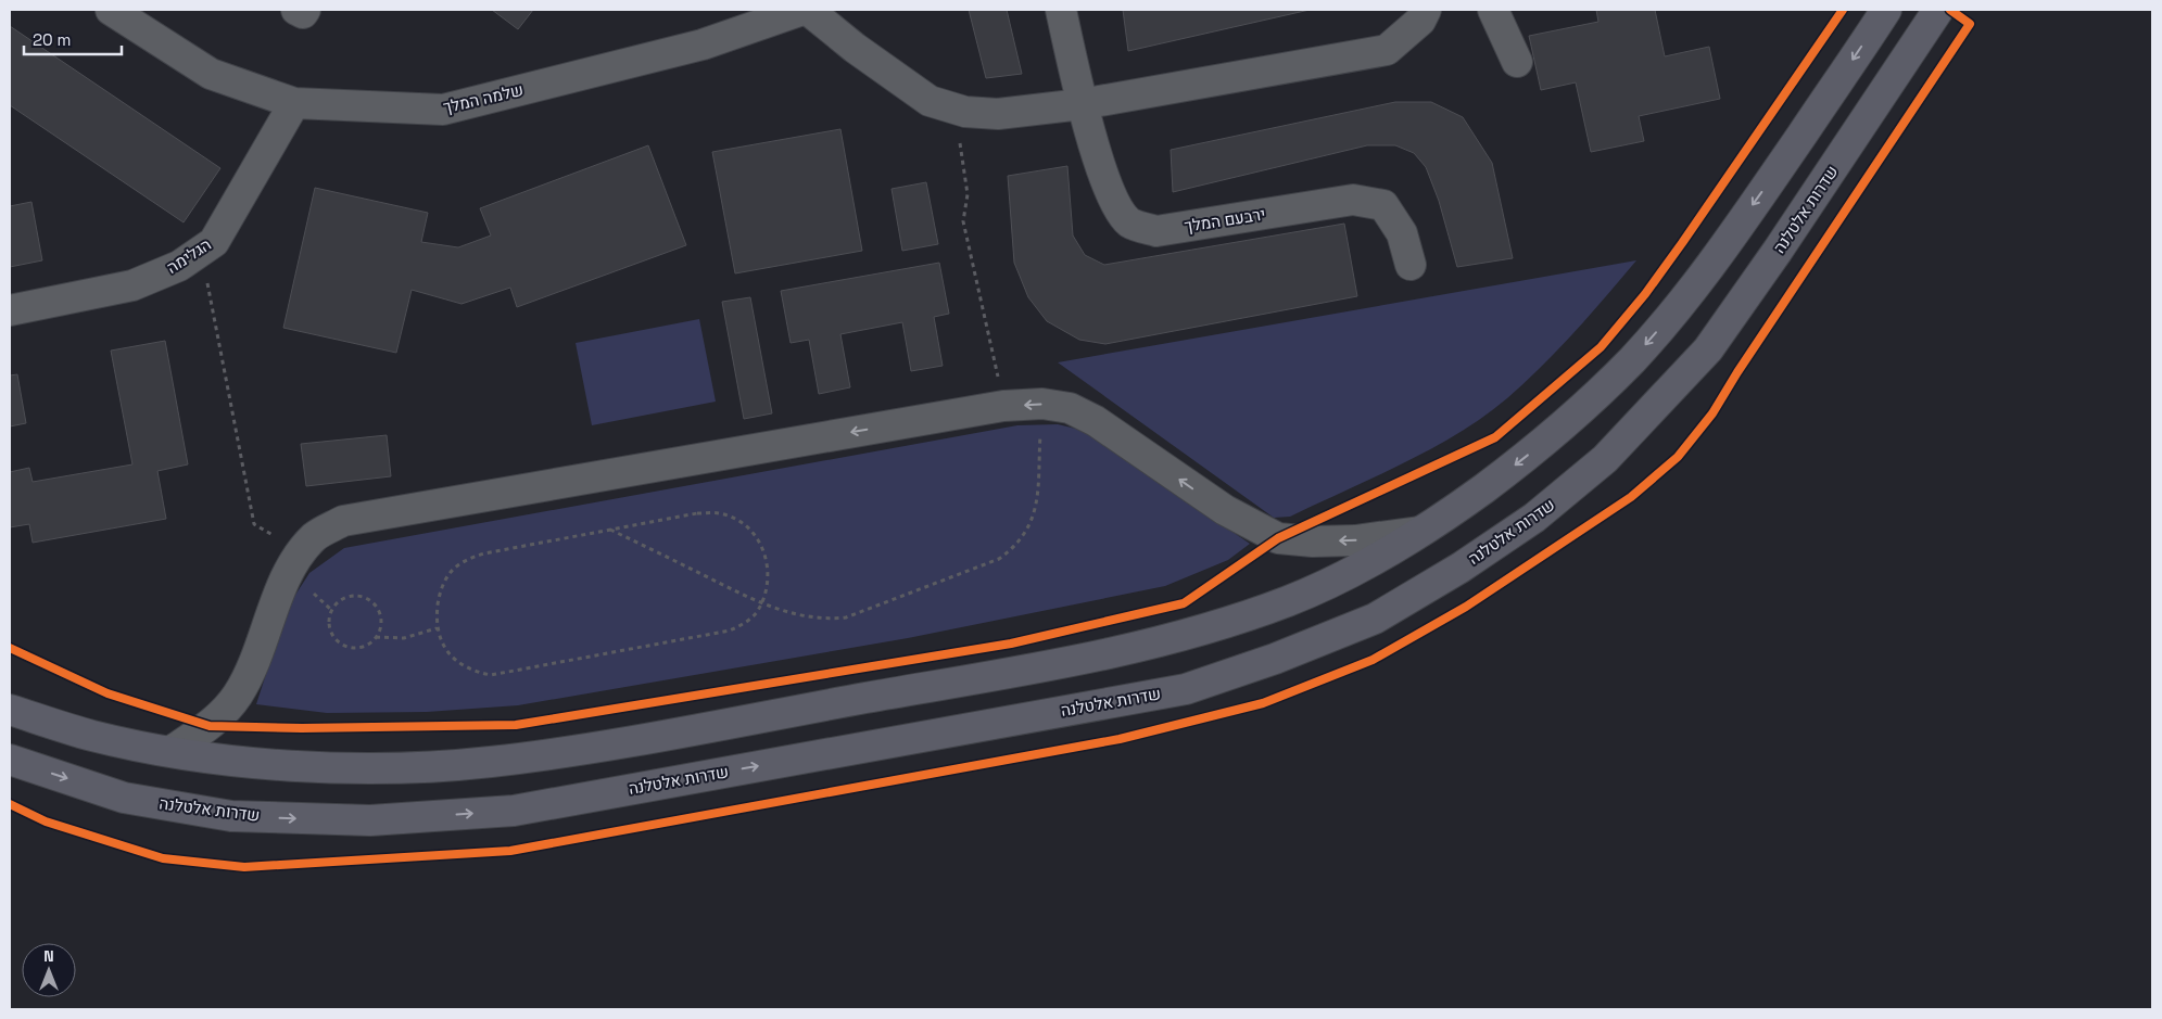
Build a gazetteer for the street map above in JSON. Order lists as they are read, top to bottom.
{
  "streets": {
    "main road": ["שדרות אלטלנה"],
    "street": ["שלמה המלך", "ירבעם המלך", "הגלימה"]
  },
  "crossings": [
    ["שלמה המלך", "הגלימה"]
  ],
  "scale_bar": "20 m",
  "north": "top"
}
